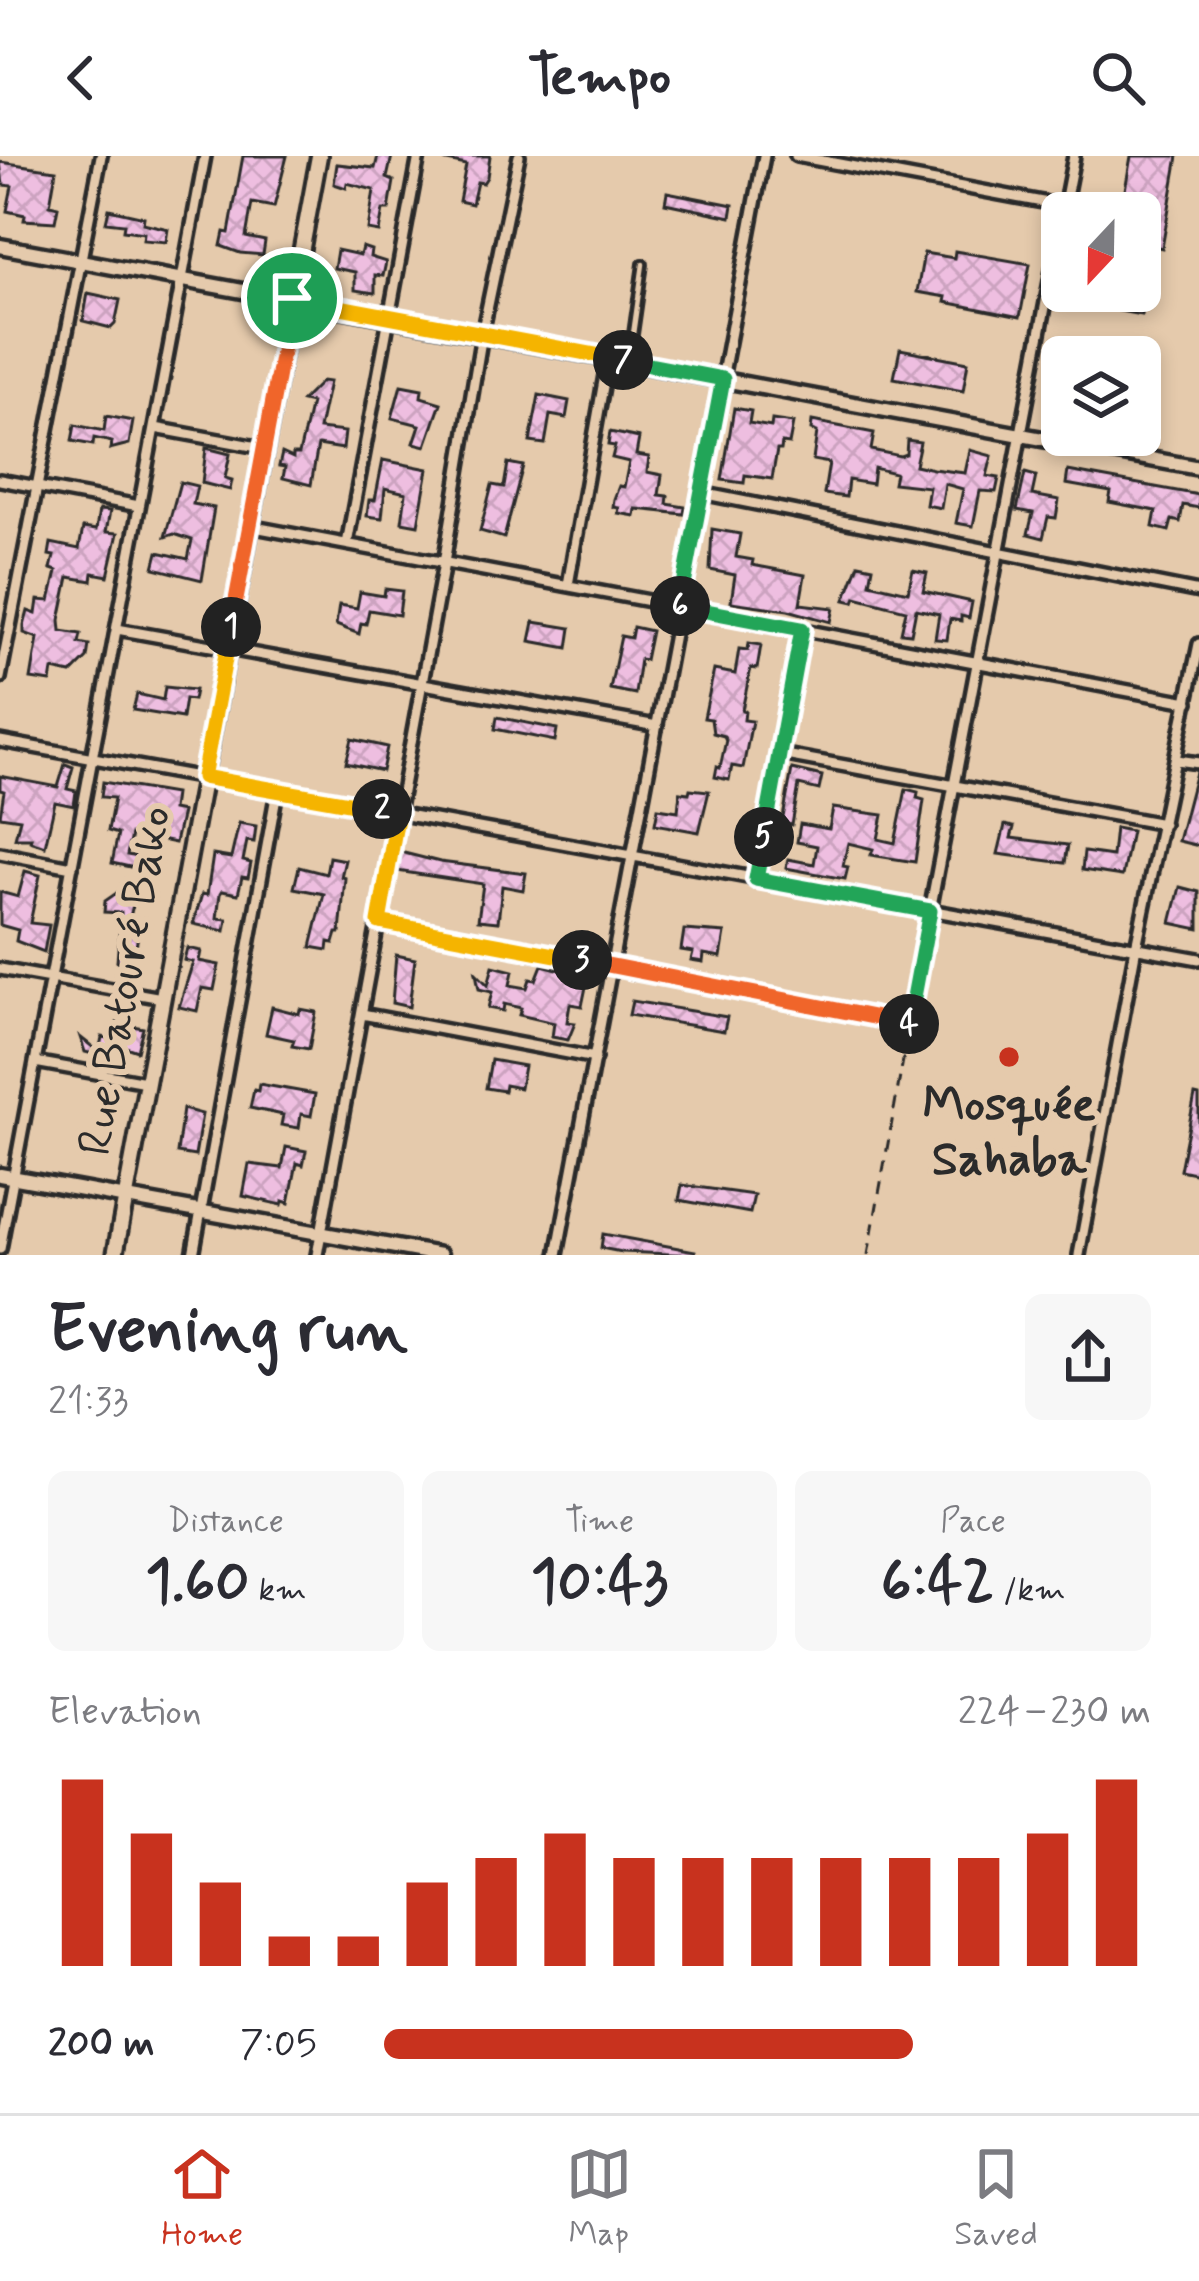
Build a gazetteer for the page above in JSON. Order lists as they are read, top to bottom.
{
  "streets": {
    "main road": ["Rue Batouré Bako"]
  },
  "places": ["Mosquée Sahaba"],
  "north": "bottom",
  "page": {
    "header": "Tempo",
    "pins": [
      "7",
      "6",
      "1",
      "2",
      "5",
      "3",
      "4"
    ],
    "heading": ["Evening run", "21:33"],
    "stats": [
      ["Distance", "1.60 km"],
      ["Time", "10:43"],
      ["Pace", "6:42 /km"]
    ],
    "chart": ["Elevation", "224–230 m"],
    "list": [
      {
        "name": "200 m",
        "note": "7:05"
      }
    ],
    "tabs": ["Home", "Map", "Saved"]
  }
}
